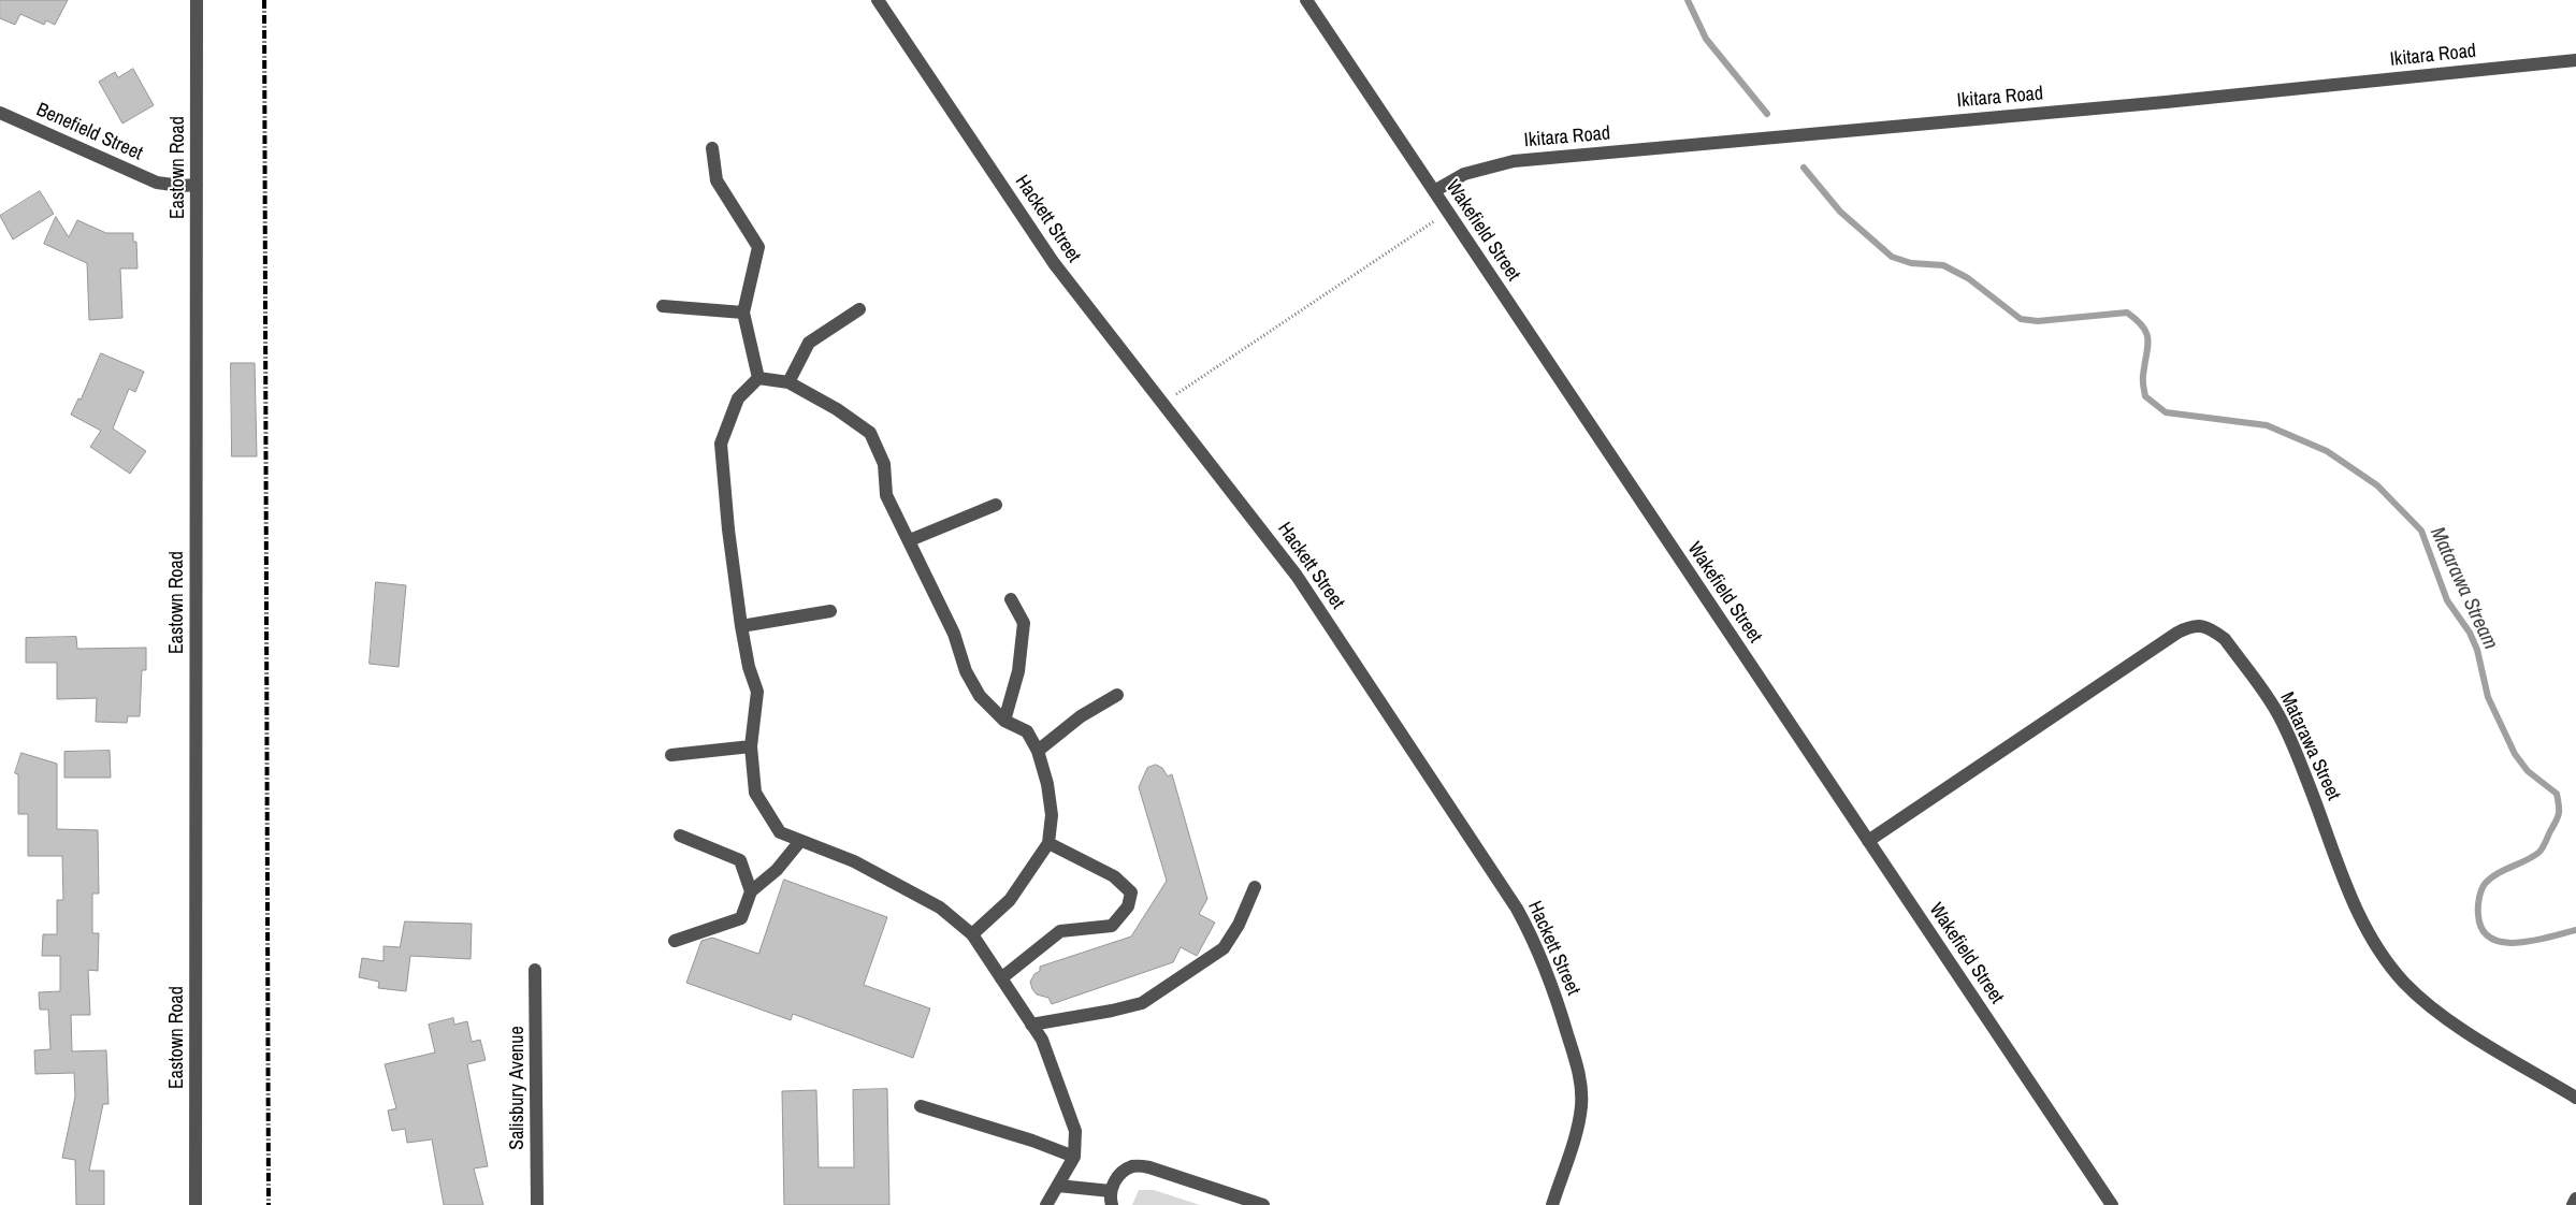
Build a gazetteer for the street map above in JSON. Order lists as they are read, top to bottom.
{
  "streets": {
    "street": [
      "Ikitara Road",
      "Benefield Street",
      "Eastown Road",
      "Hackett Street",
      "Wakefield Street",
      "Matarawa Street",
      "Salisbury Avenue"
    ]
  },
  "crossings": [
    ["Ikitara Road", "Wakefield Street"],
    ["Benefield Street", "Eastown Road"],
    ["Wakefield Street", "Matarawa Street"]
  ],
  "water": ["Matarawa Stream"]
}
